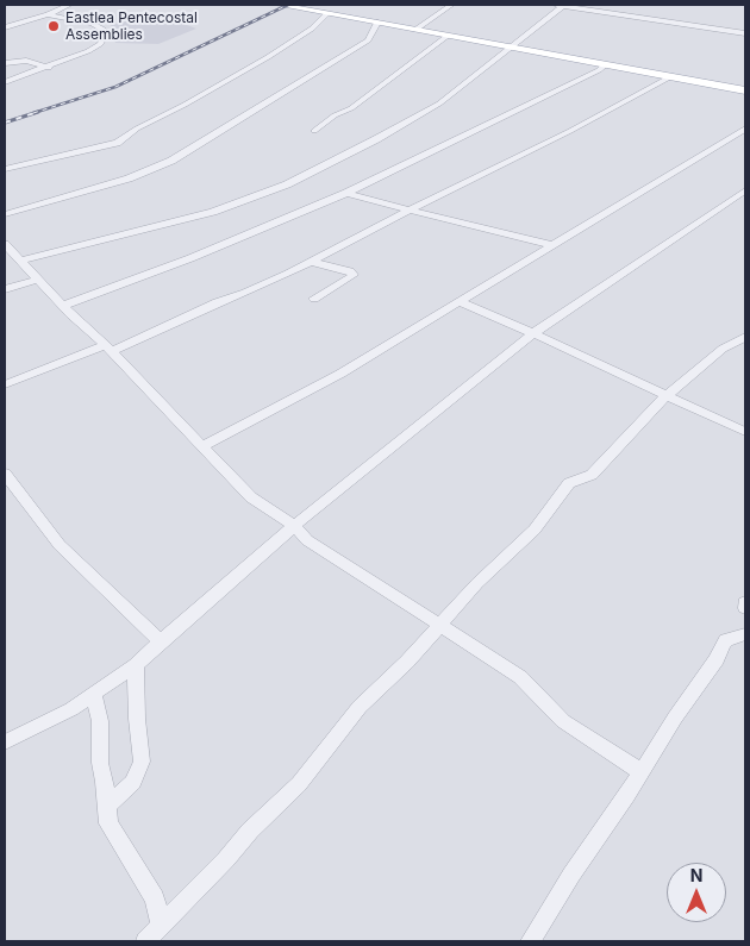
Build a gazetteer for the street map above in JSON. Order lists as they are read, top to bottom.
{
  "places": ["Eastlea Pentecostal Assemblies"],
  "north": "top"
}
